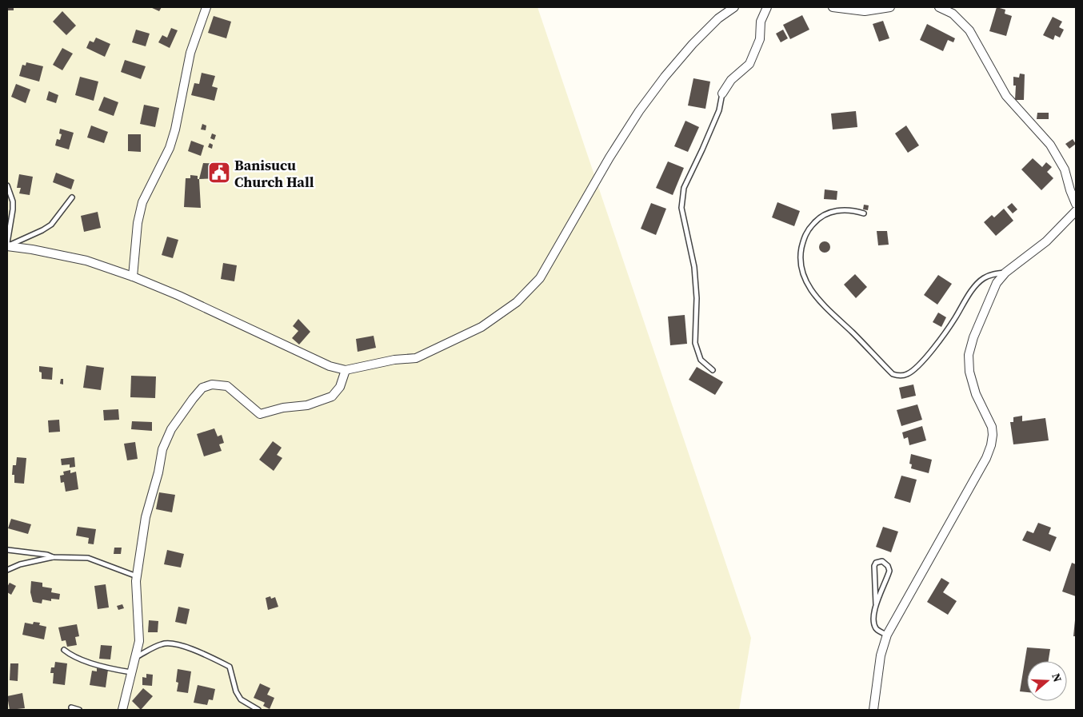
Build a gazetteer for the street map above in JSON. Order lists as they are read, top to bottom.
{
  "places": {
    "public building": ["Banisucu Church Hall"]
  },
  "north": "right"
}
